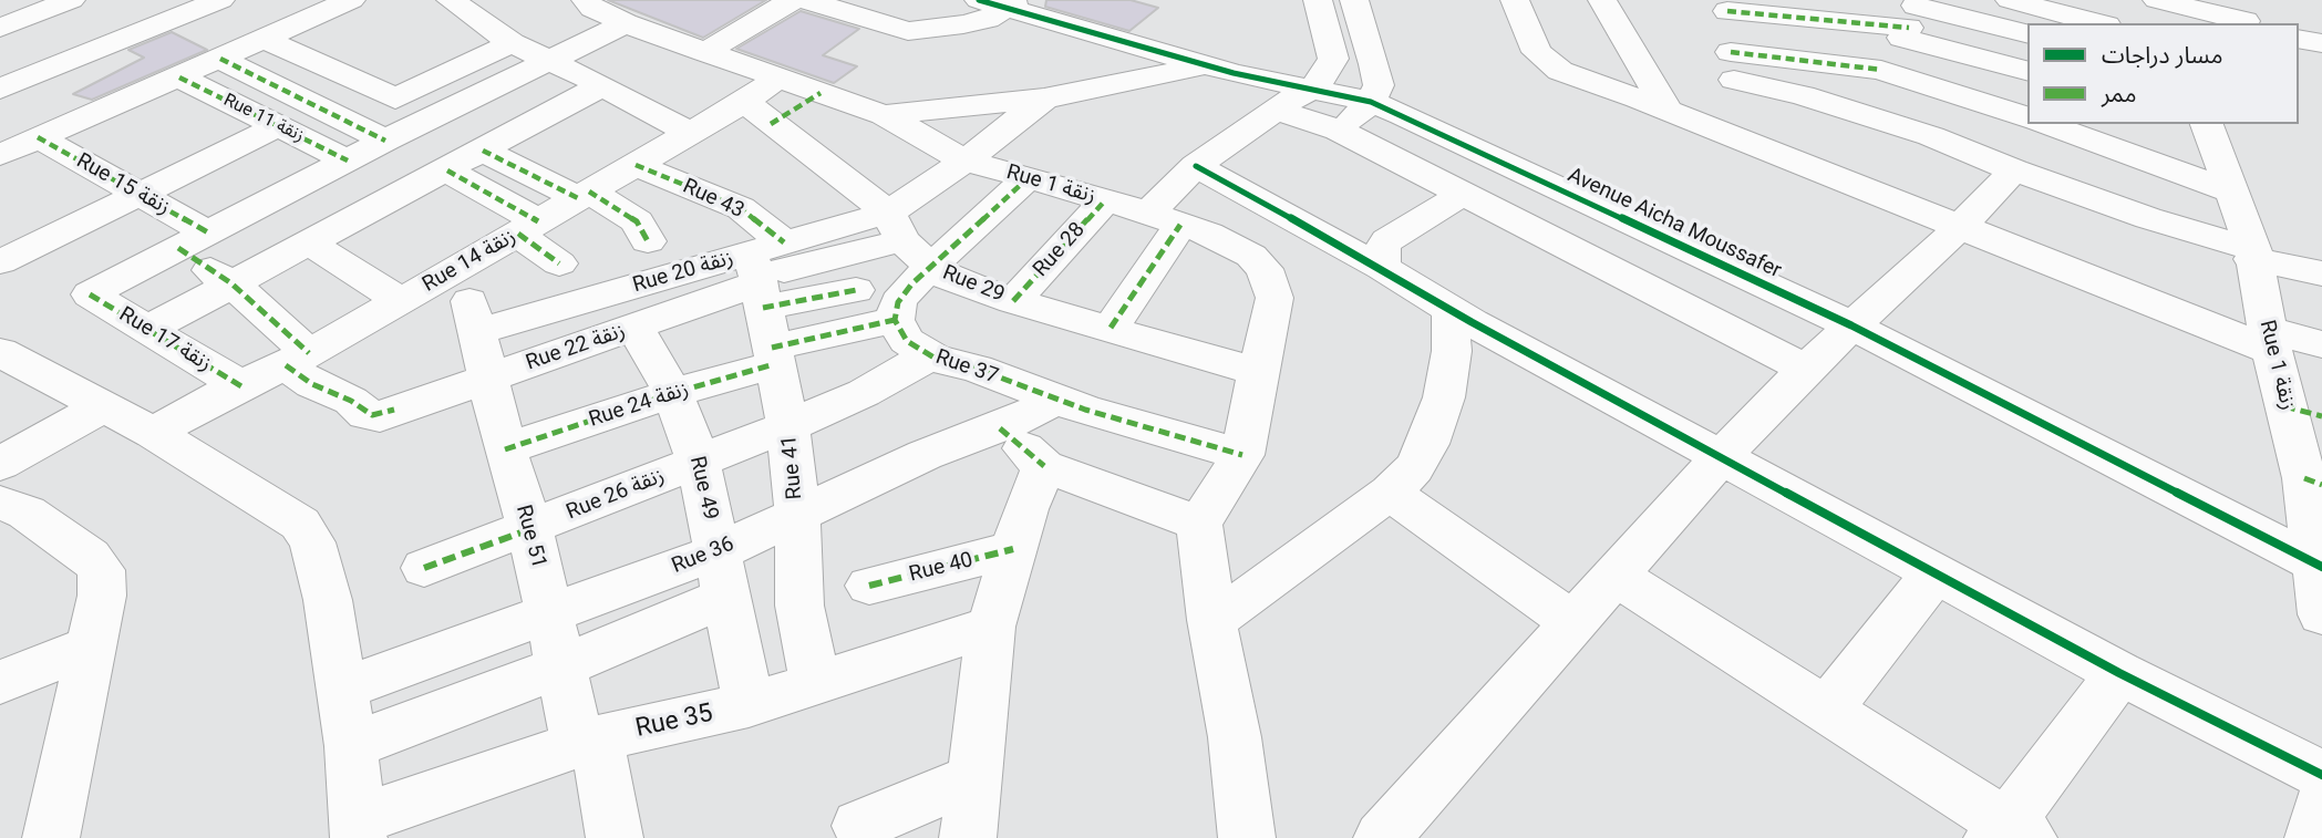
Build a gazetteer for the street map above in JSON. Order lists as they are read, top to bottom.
{
  "streets": {
    "street": [
      "Rue 11 زنقة",
      "Rue 15 زنقة",
      "Rue 1 زنقة",
      "Rue 43",
      "Avenue Aicha Moussafer",
      "Rue 28",
      "Rue 14 زنقة",
      "Rue 20 زنقة",
      "Rue 29",
      "Rue 17 زنقة",
      "Rue 22 زنقة",
      "Rue 37",
      "Rue 24 زنقة",
      "Rue 41",
      "Rue 49",
      "Rue 26 زنقة",
      "Rue 51",
      "Rue 36",
      "Rue 40",
      "Rue 35"
    ]
  },
  "crossings": [
    ["Rue 15 زنقة", "Rue 14 زنقة"],
    ["Rue 15 زنقة", "Rue 17 زنقة"],
    ["Rue 15 زنقة", "Rue 22 زنقة"],
    ["Rue 1 زنقة", "Avenue Aicha Moussafer"],
    ["Rue 1 زنقة", "Rue 28"],
    ["Rue 1 زنقة", "Rue 14 زنقة"],
    ["Rue 1 زنقة", "Rue 29"],
    ["Rue 1 زنقة", "Rue 37"],
    ["Rue 43", "Rue 14 زنقة"],
    ["Rue 43", "Rue 20 زنقة"],
    ["Rue 43", "Rue 22 زنقة"],
    ["Rue 43", "Rue 24 زنقة"],
    ["Rue 43", "Rue 41"],
    ["Rue 28", "Rue 29"],
    ["Rue 14 زنقة", "Rue 29"],
    ["Rue 14 زنقة", "Rue 17 زنقة"],
    ["Rue 20 زنقة", "Rue 29"],
    ["Rue 20 زنقة", "Rue 22 زنقة"],
    ["Rue 20 زنقة", "Rue 24 زنقة"],
    ["Rue 20 زنقة", "Rue 41"],
    ["Rue 20 زنقة", "Rue 51"],
    ["Rue 22 زنقة", "Rue 24 زنقة"],
    ["Rue 22 زنقة", "Rue 41"],
    ["Rue 22 زنقة", "Rue 49"],
    ["Rue 22 زنقة", "Rue 51"],
    ["Rue 37", "Rue 26 زنقة"],
    ["Rue 37", "Rue 36"],
    ["Rue 24 زنقة", "Rue 41"],
    ["Rue 24 زنقة", "Rue 49"],
    ["Rue 24 زنقة", "Rue 51"],
    ["Rue 41", "Rue 26 زنقة"],
    ["Rue 41", "Rue 36"],
    ["Rue 41", "Rue 35"],
    ["Rue 49", "Rue 26 زنقة"],
    ["Rue 49", "Rue 36"],
    ["Rue 49", "Rue 35"],
    ["Rue 26 زنقة", "Rue 51"],
    ["Rue 51", "Rue 36"],
    ["Rue 51", "Rue 35"]
  ],
  "legend": ["مسار دراجات", "ممر"]
}
